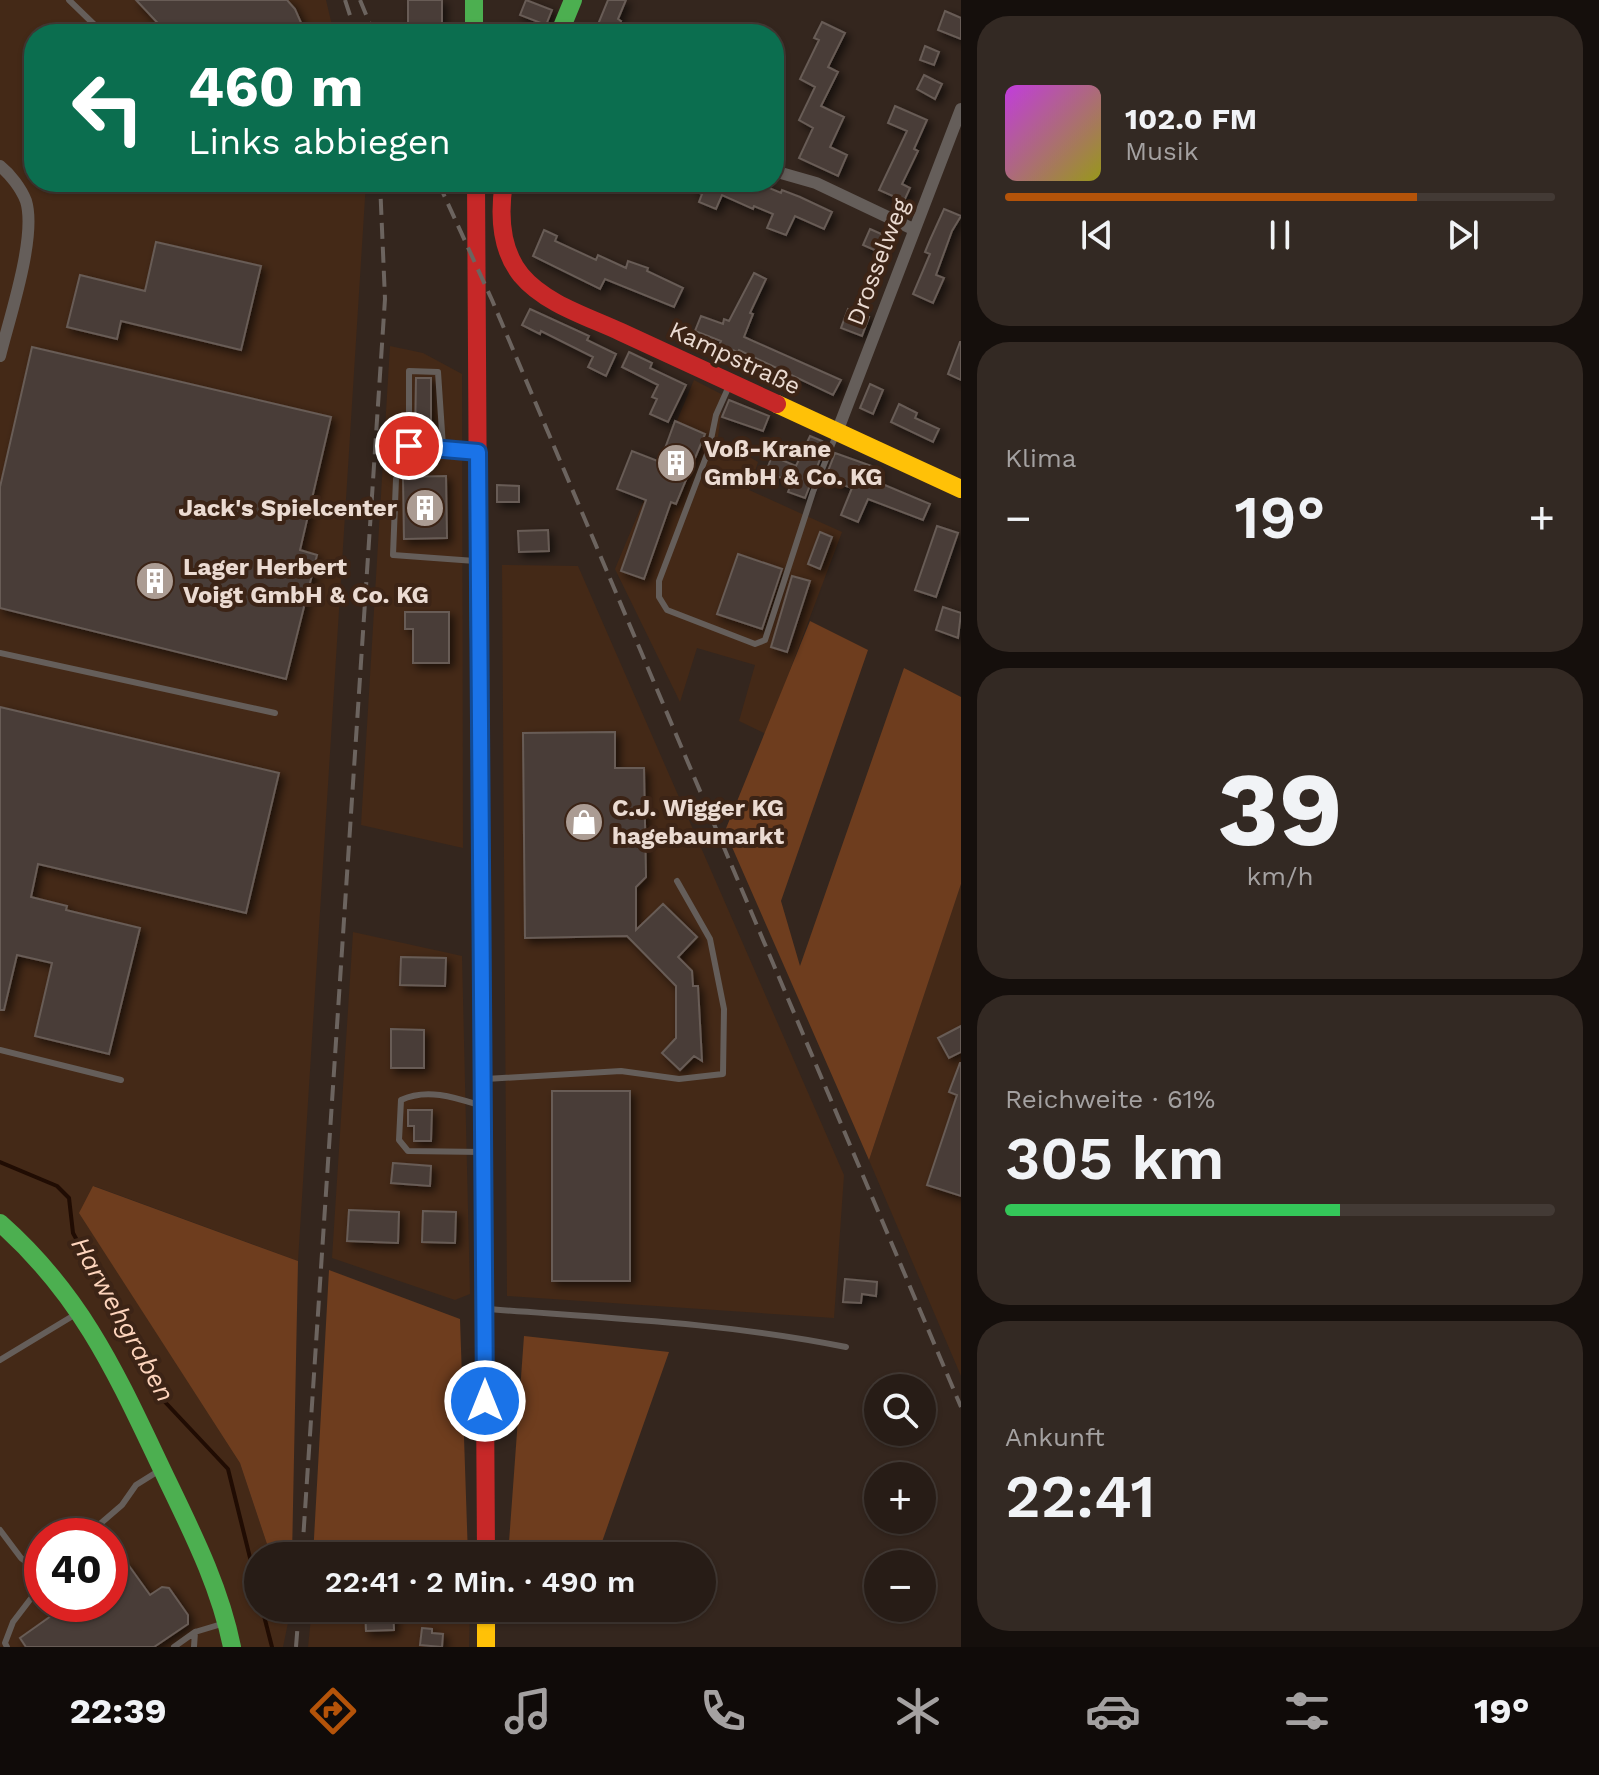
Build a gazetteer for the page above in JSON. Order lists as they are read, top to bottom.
{
  "streets": {
    "street": ["Drosselweg", "Kampstraße"]
  },
  "crossings": [
    ["Drosselweg", "Kampstraße"]
  ],
  "water": ["Harwehgraben"],
  "places": {
    "building": ["Voß-Krane GmbH & Co. KG", "Jack's Spielcenter", "Lager Herbert Voigt GmbH & Co. KG"],
    "shop": ["C.J. Wigger KG hagebaumarkt"]
  },
  "page": {
    "turn": ["460 m", "Links abbiegen"],
    "song": ["102.0 FM", "Musik"],
    "tile": [
      "Klima",
      ["39", "km/h"],
      ["Reichweite · 61%", "305 km"],
      ["Ankunft", "22:41"]
    ],
    "heat": ["−", "19°", "+"],
    "map_buttons": ["+", "−"],
    "limit": "40",
    "trip": "22:41 · 2 Min. · 490 m",
    "tabs": ["22:39", "19°"]
  }
}
